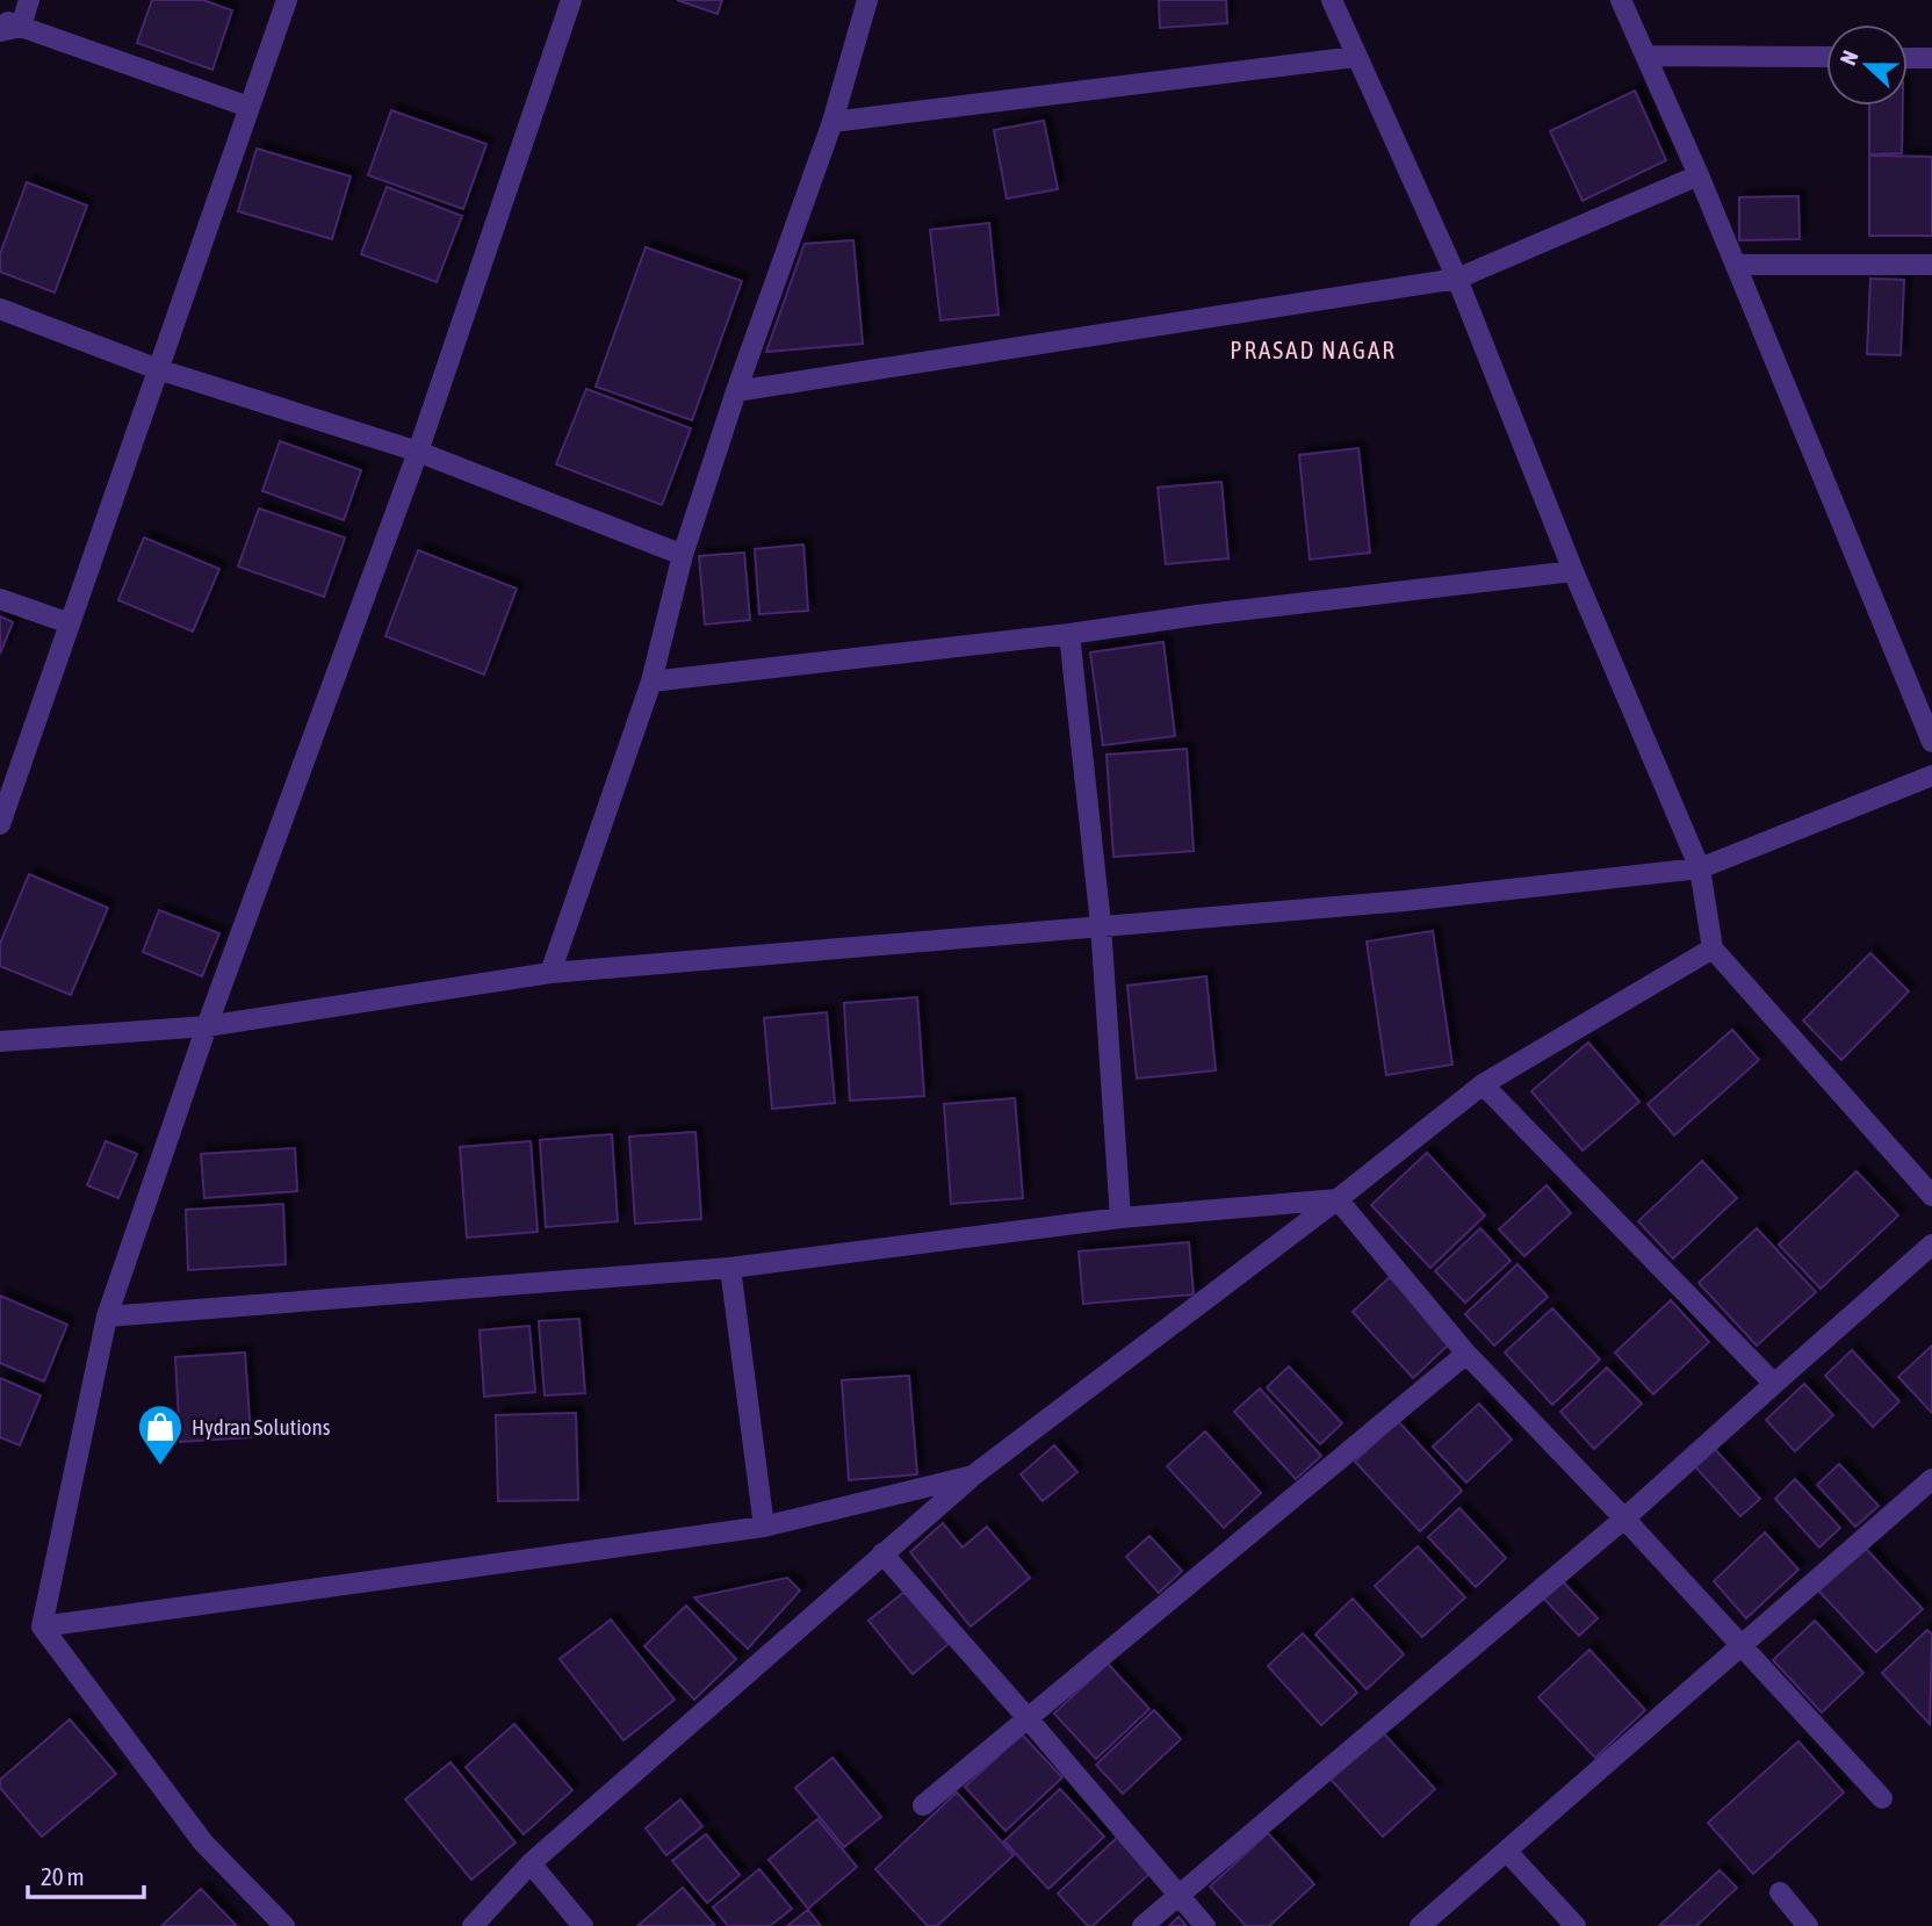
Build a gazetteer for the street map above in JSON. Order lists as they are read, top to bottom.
{
  "districts": ["PRASAD NAGAR"],
  "places": {
    "shop": ["Hydran Solutions"]
  },
  "scale_bar": "20 m",
  "north": "left"
}
